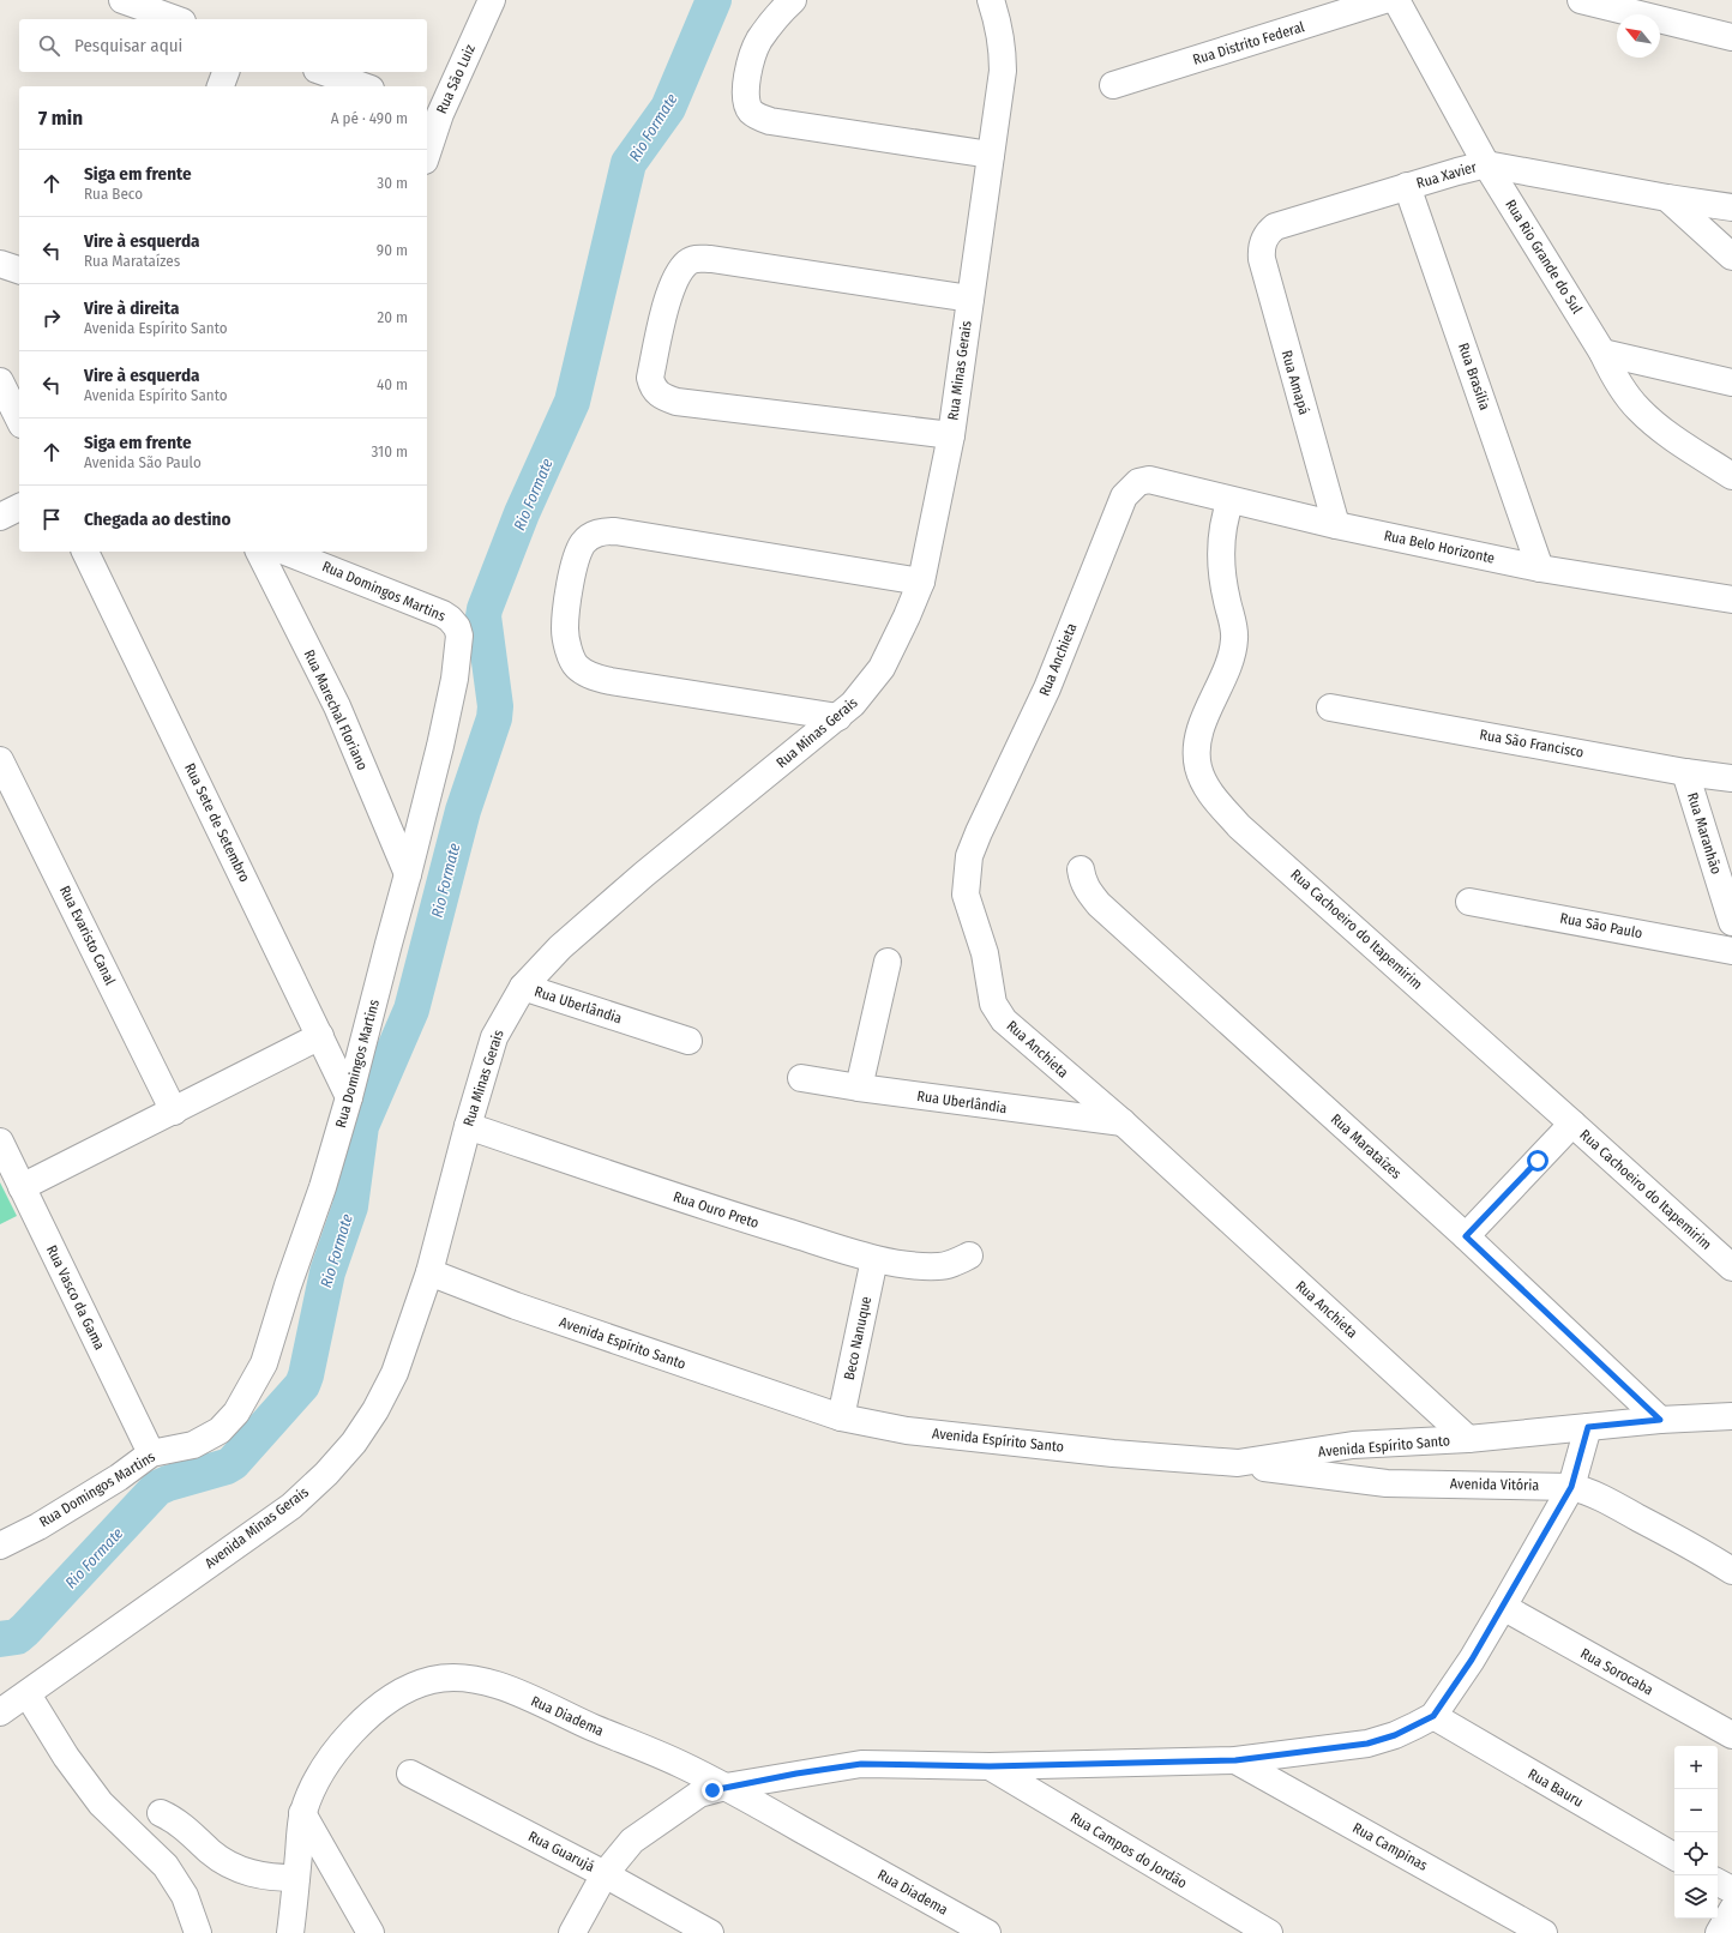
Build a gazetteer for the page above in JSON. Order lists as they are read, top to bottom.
{
  "streets": {
    "street": [
      "Rua Distrito Federal",
      "Rua São Luiz",
      "Rua Xavier",
      "Rua Rio Grande do Sul",
      "Rua Minas Gerais",
      "Rua Brasília",
      "Rua Amapá",
      "Rua Belo Horizonte",
      "Rua Domingos Martins",
      "Rua Anchieta",
      "Rua Marechal Floriano",
      "Rua São Francisco",
      "Rua Sete de Setembro",
      "Rua Maranhão",
      "Rua São Paulo",
      "Rua Cachoeiro do Itapemirim",
      "Rua Evaristo Canal",
      "Rua Uberlândia",
      "Rua Marataízes",
      "Rua Ouro Preto",
      "Rua Vasco da Gama",
      "Beco Nanuque",
      "Avenida Espírito Santo",
      "Avenida Vitória",
      "Avenida Minas Gerais",
      "Rua Sorocaba",
      "Rua Diadema",
      "Rua Bauru",
      "Rua Campinas",
      "Rua Campos do Jordão",
      "Rua Guarujá"
    ]
  },
  "crossings": [
    ["Rua Xavier", "Rua Rio Grande do Sul"],
    ["Rua Xavier", "Rua Brasília"],
    ["Rua Xavier", "Rua Amapá"],
    ["Rua Minas Gerais", "Rua Uberlândia"],
    ["Rua Minas Gerais", "Rua Ouro Preto"],
    ["Rua Minas Gerais", "Avenida Espírito Santo"],
    ["Rua Minas Gerais", "Avenida Minas Gerais"],
    ["Rua Brasília", "Rua Belo Horizonte"],
    ["Rua Amapá", "Rua Belo Horizonte"],
    ["Rua Belo Horizonte", "Rua Anchieta"],
    ["Rua Belo Horizonte", "Rua Cachoeiro do Itapemirim"],
    ["Rua Domingos Martins", "Rua Marechal Floriano"],
    ["Rua Domingos Martins", "Rua Sete de Setembro"],
    ["Rua Domingos Martins", "Rua Vasco da Gama"],
    ["Rua Anchieta", "Rua Uberlândia"],
    ["Rua Anchieta", "Avenida Espírito Santo"],
    ["Rua São Francisco", "Rua Maranhão"],
    ["Rua Marataízes", "Avenida Espírito Santo"],
    ["Rua Ouro Preto", "Beco Nanuque"],
    ["Beco Nanuque", "Avenida Espírito Santo"],
    ["Avenida Espírito Santo", "Avenida Vitória"],
    ["Avenida Espírito Santo", "Avenida Minas Gerais"]
  ],
  "water": ["Rio Formate"],
  "north": "top left",
  "page": {
    "search": "Pesquisar aqui",
    "heading": ["7 min", "A pé · 490 m"],
    "list": [
      ["Siga em frente", "Rua Beco", "30 m"],
      ["Vire à esquerda", "Rua Marataízes", "90 m"],
      ["Vire à direita", "Avenida Espírito Santo", "20 m"],
      ["Vire à esquerda", "Avenida Espírito Santo", "40 m"],
      ["Siga em frente", "Avenida São Paulo", "310 m"],
      "Chegada ao destino"
    ],
    "map_buttons": ["+", "−"]
  }
}
